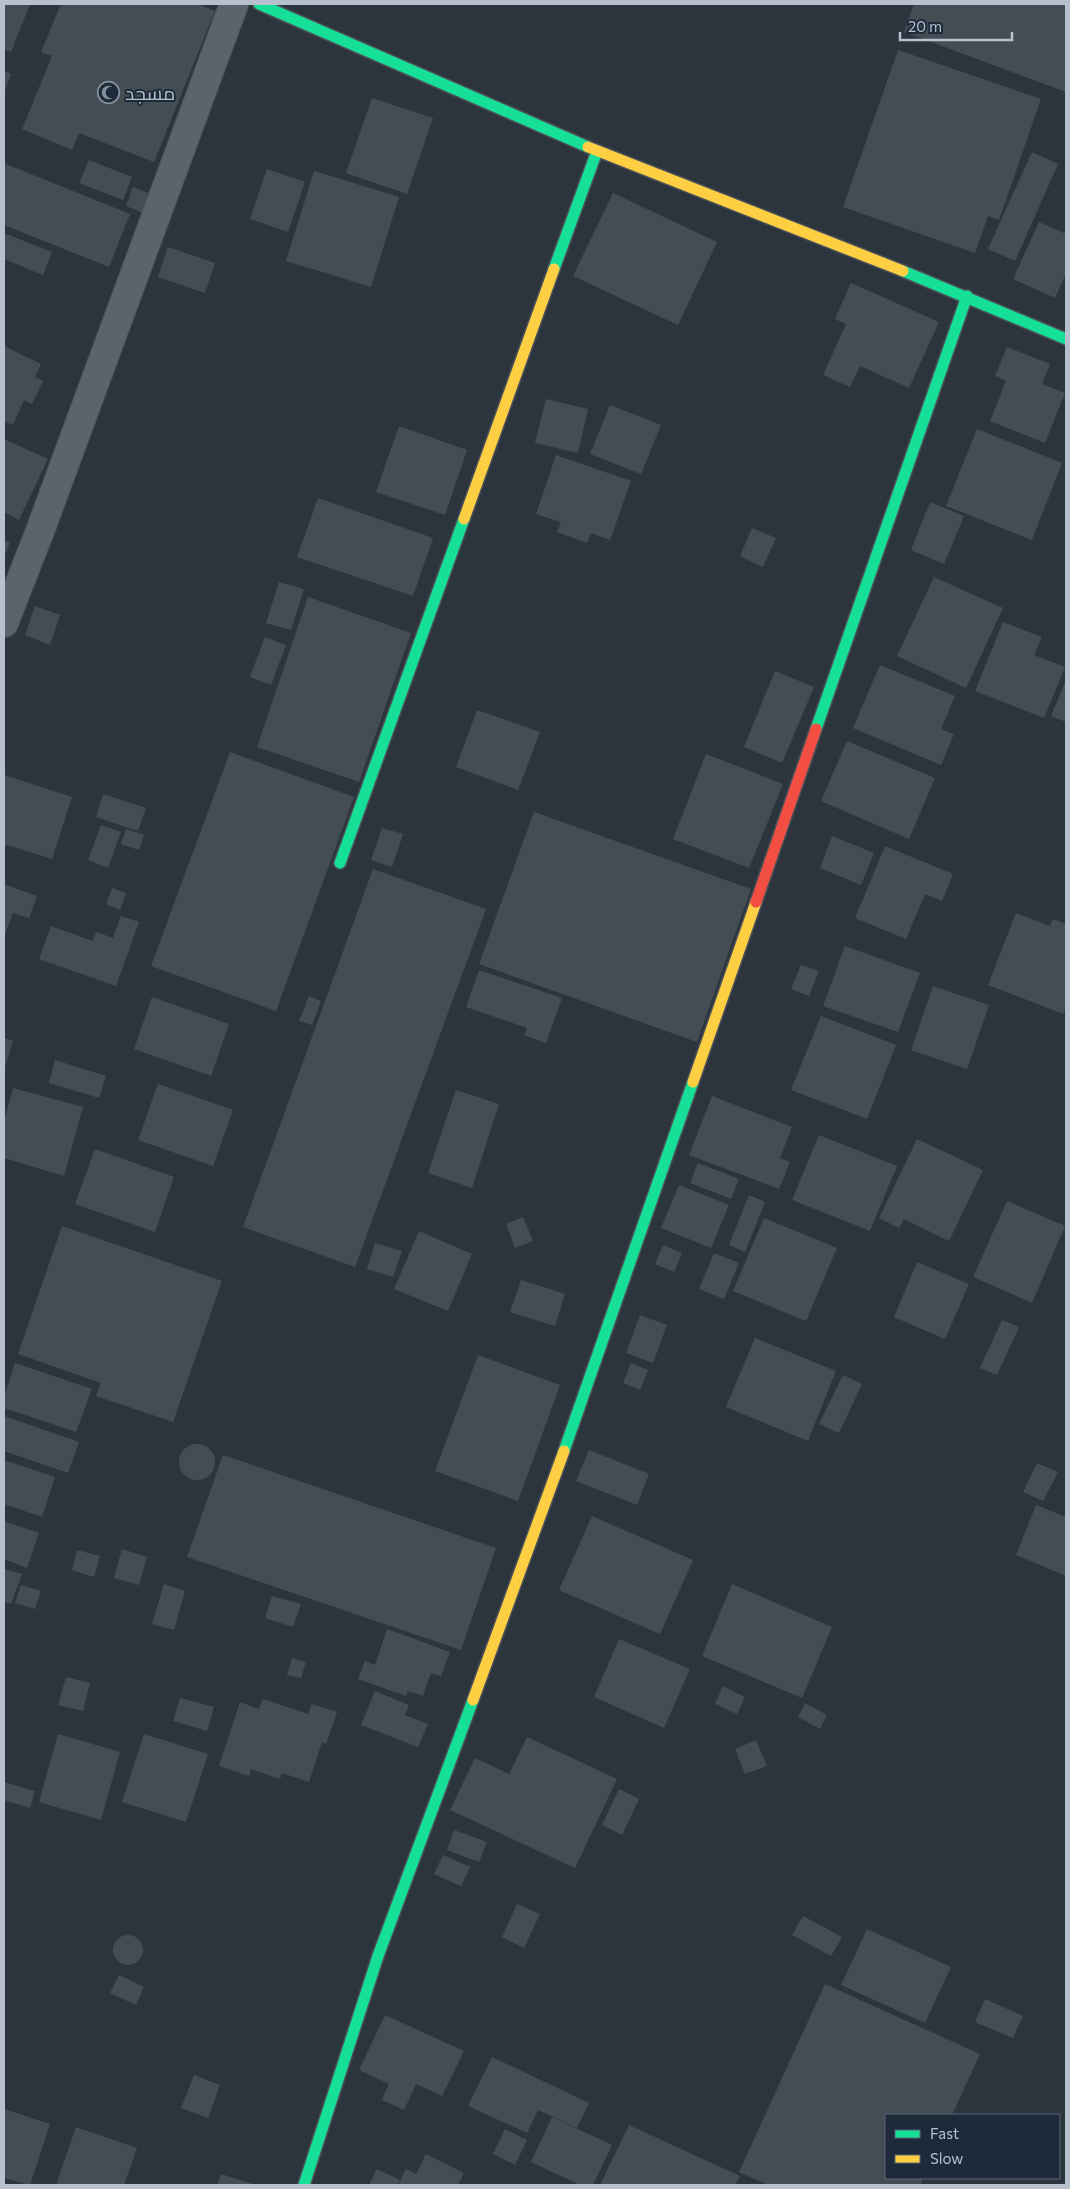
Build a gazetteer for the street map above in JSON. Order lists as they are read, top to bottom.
{
  "places": {
    "mosque": ["مسجد"]
  },
  "legend": ["Fast", "Slow"],
  "scale_bar": "20 m"
}
